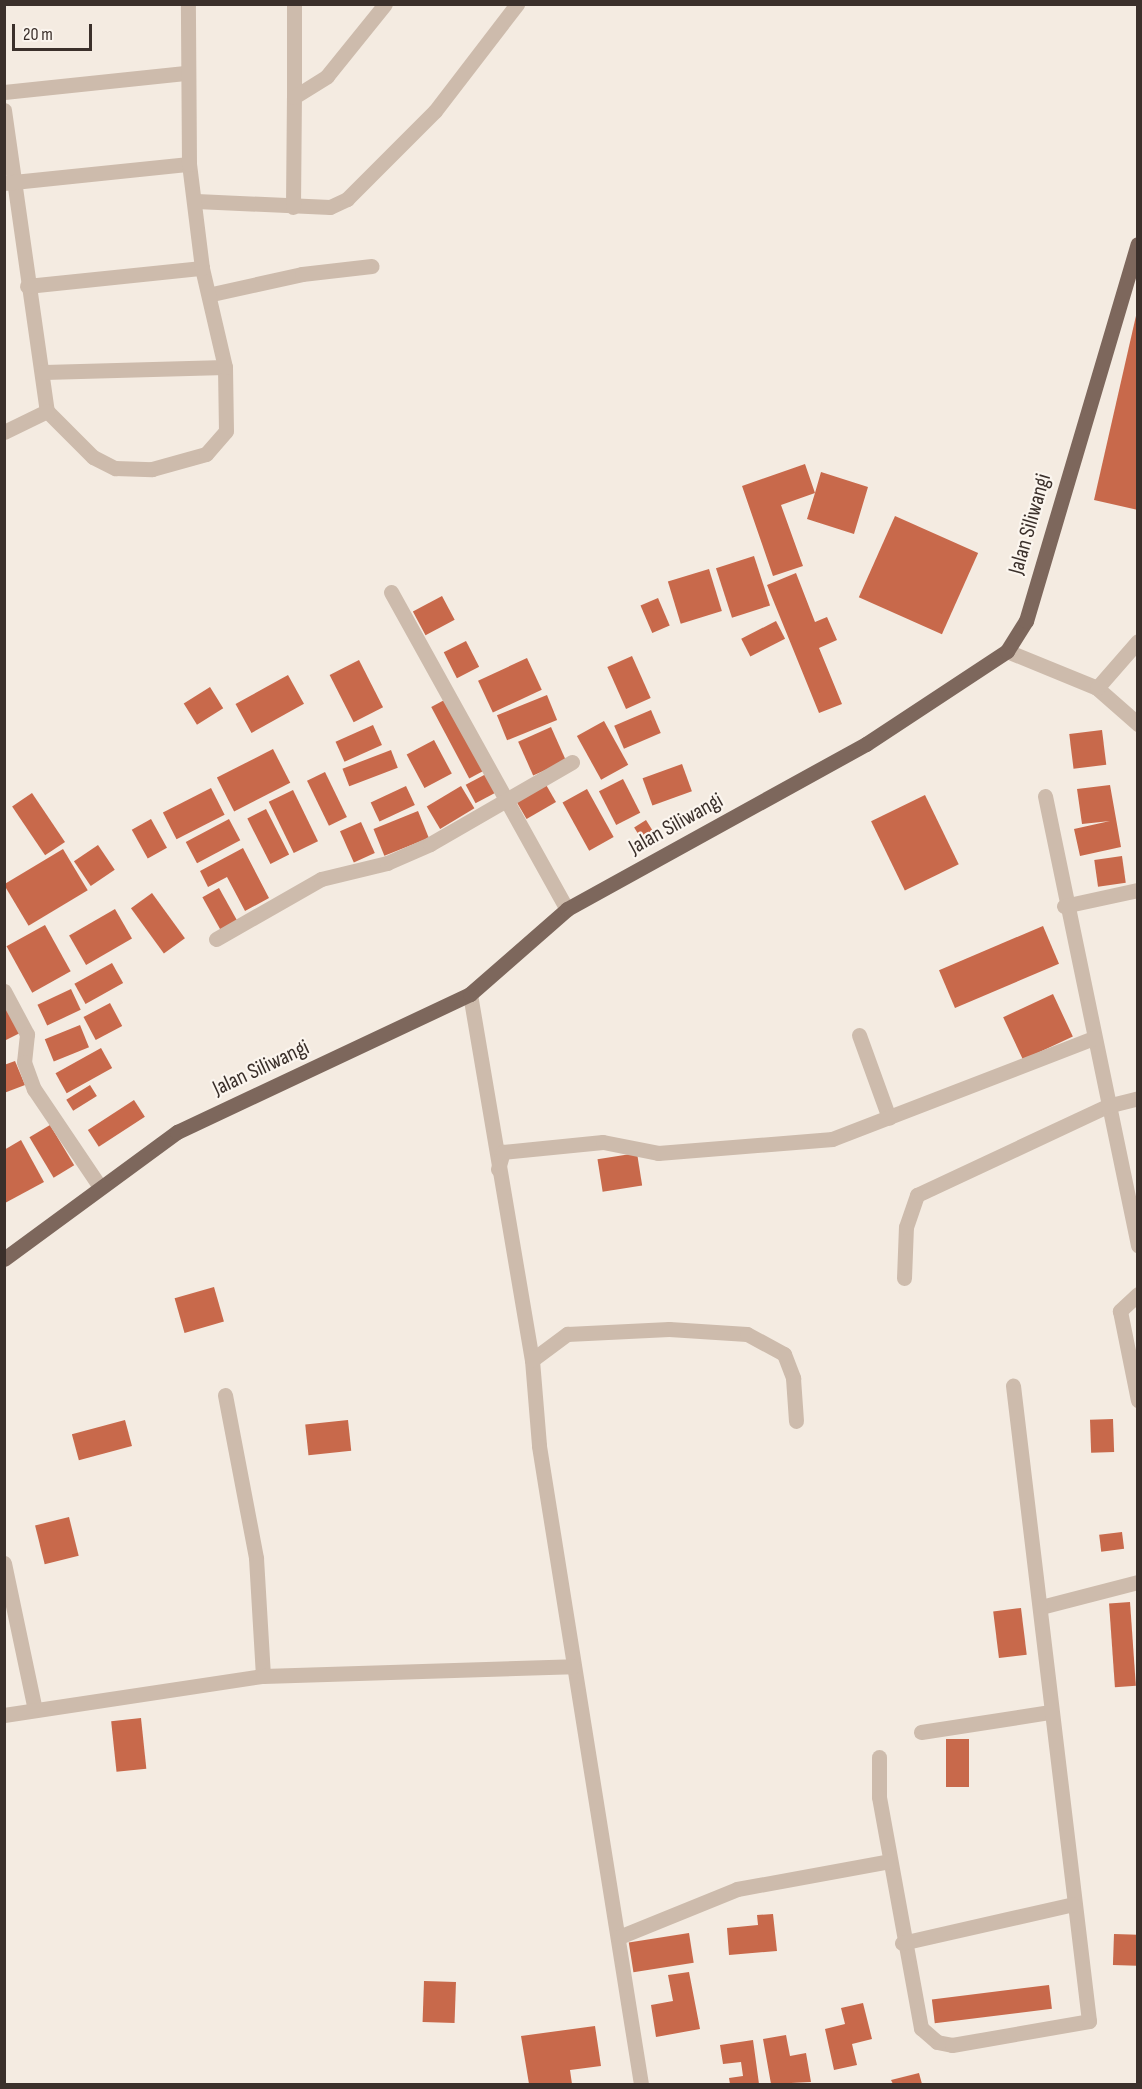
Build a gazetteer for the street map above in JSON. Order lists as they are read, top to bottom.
{
  "streets": {
    "main road": ["Jalan Siliwangi"]
  },
  "scale_bar": "20 m"
}
